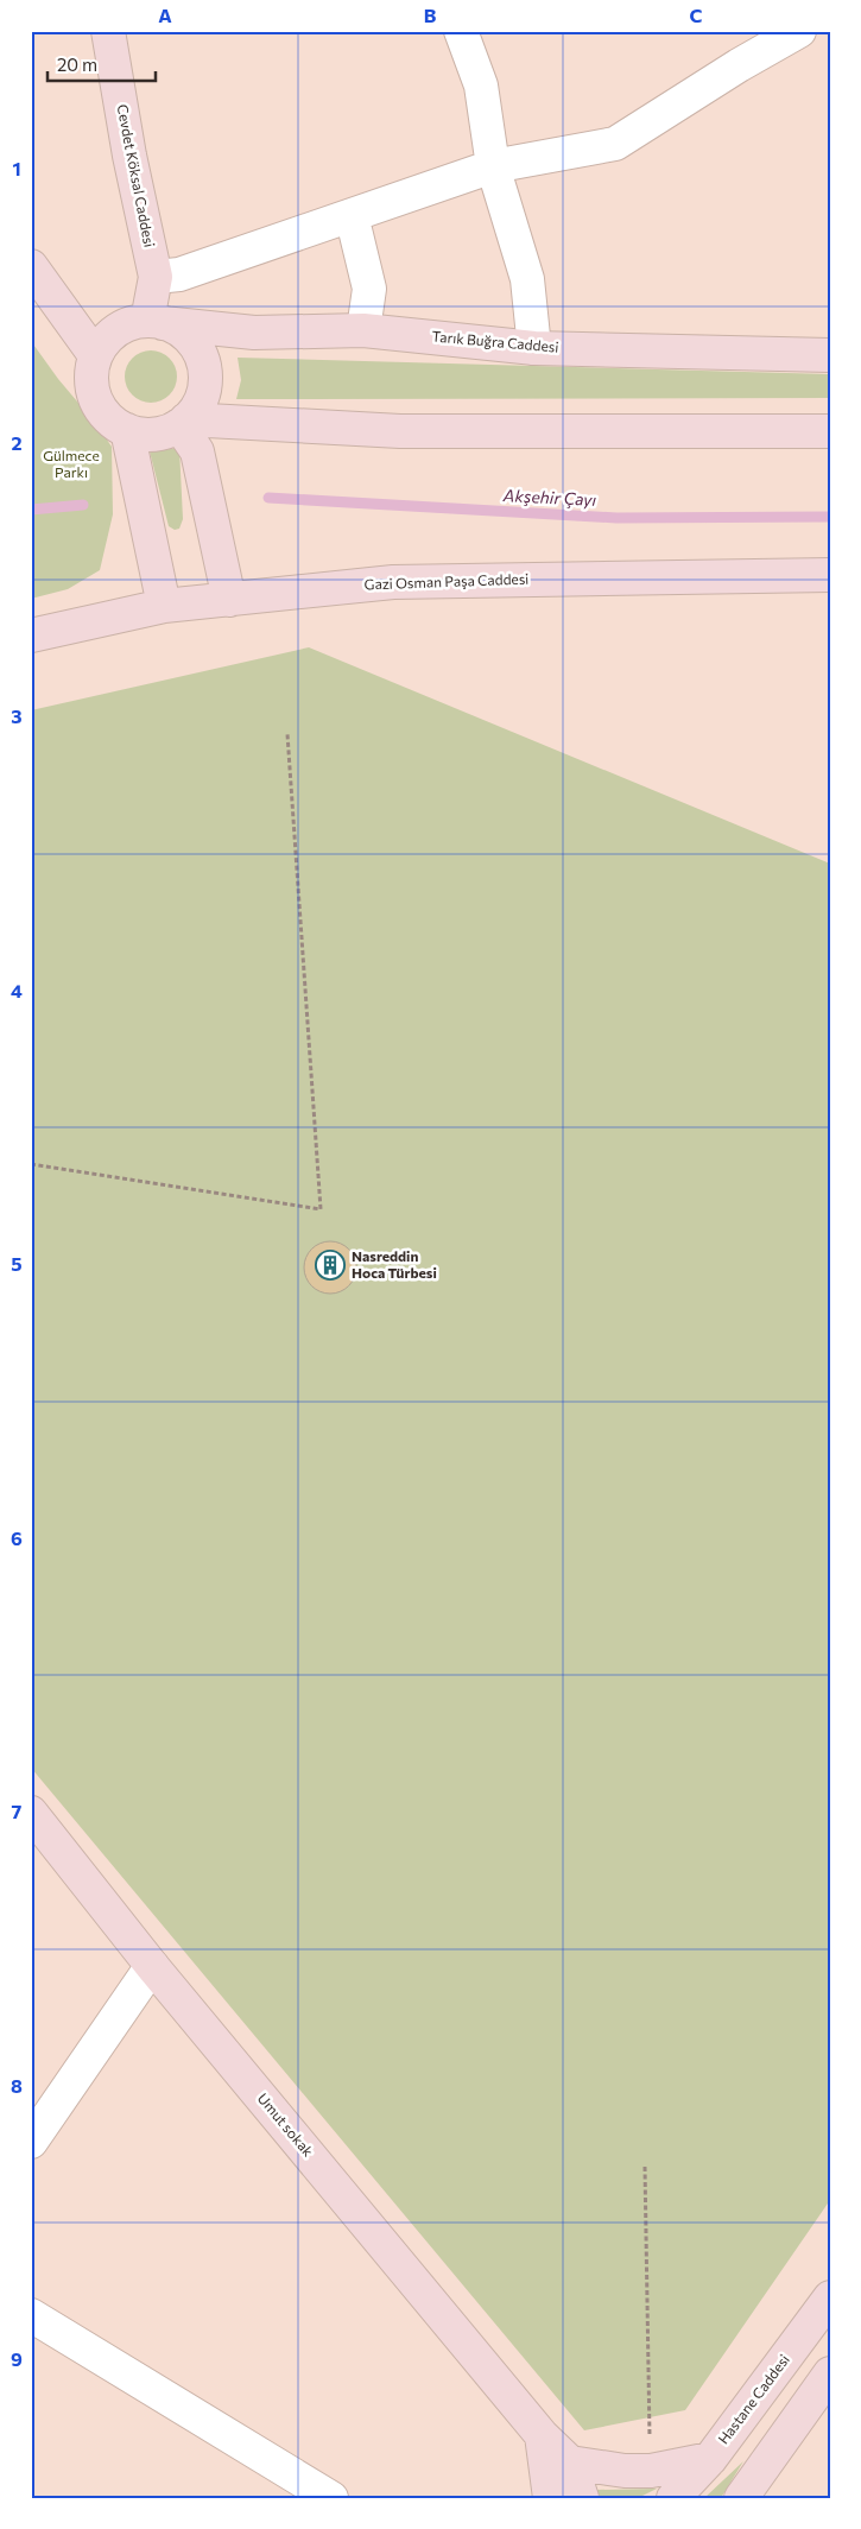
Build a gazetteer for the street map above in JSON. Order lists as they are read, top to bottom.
{
  "streets": {
    "street": [
      "Cevdet Köksal Caddesi",
      "Tarık Buğra Caddesi",
      "Gazi Osman Paşa Caddesi",
      "Umut sokak",
      "Hastane Caddesi"
    ]
  },
  "crossings": [
    ["Cevdet Köksal Caddesi", "Tarık Buğra Caddesi"]
  ],
  "water": ["Akşehir Çayı"],
  "parks": ["Gülmece Parkı"],
  "places": {
    "building": ["Nasreddin Hoca Türbesi"]
  },
  "scale_bar": "20 m",
  "grid": {
    "columns": ["A", "B", "C"],
    "rows": [
      "1",
      "2",
      "3",
      "4",
      "5",
      "6",
      "7",
      "8",
      "9"
    ]
  }
}
